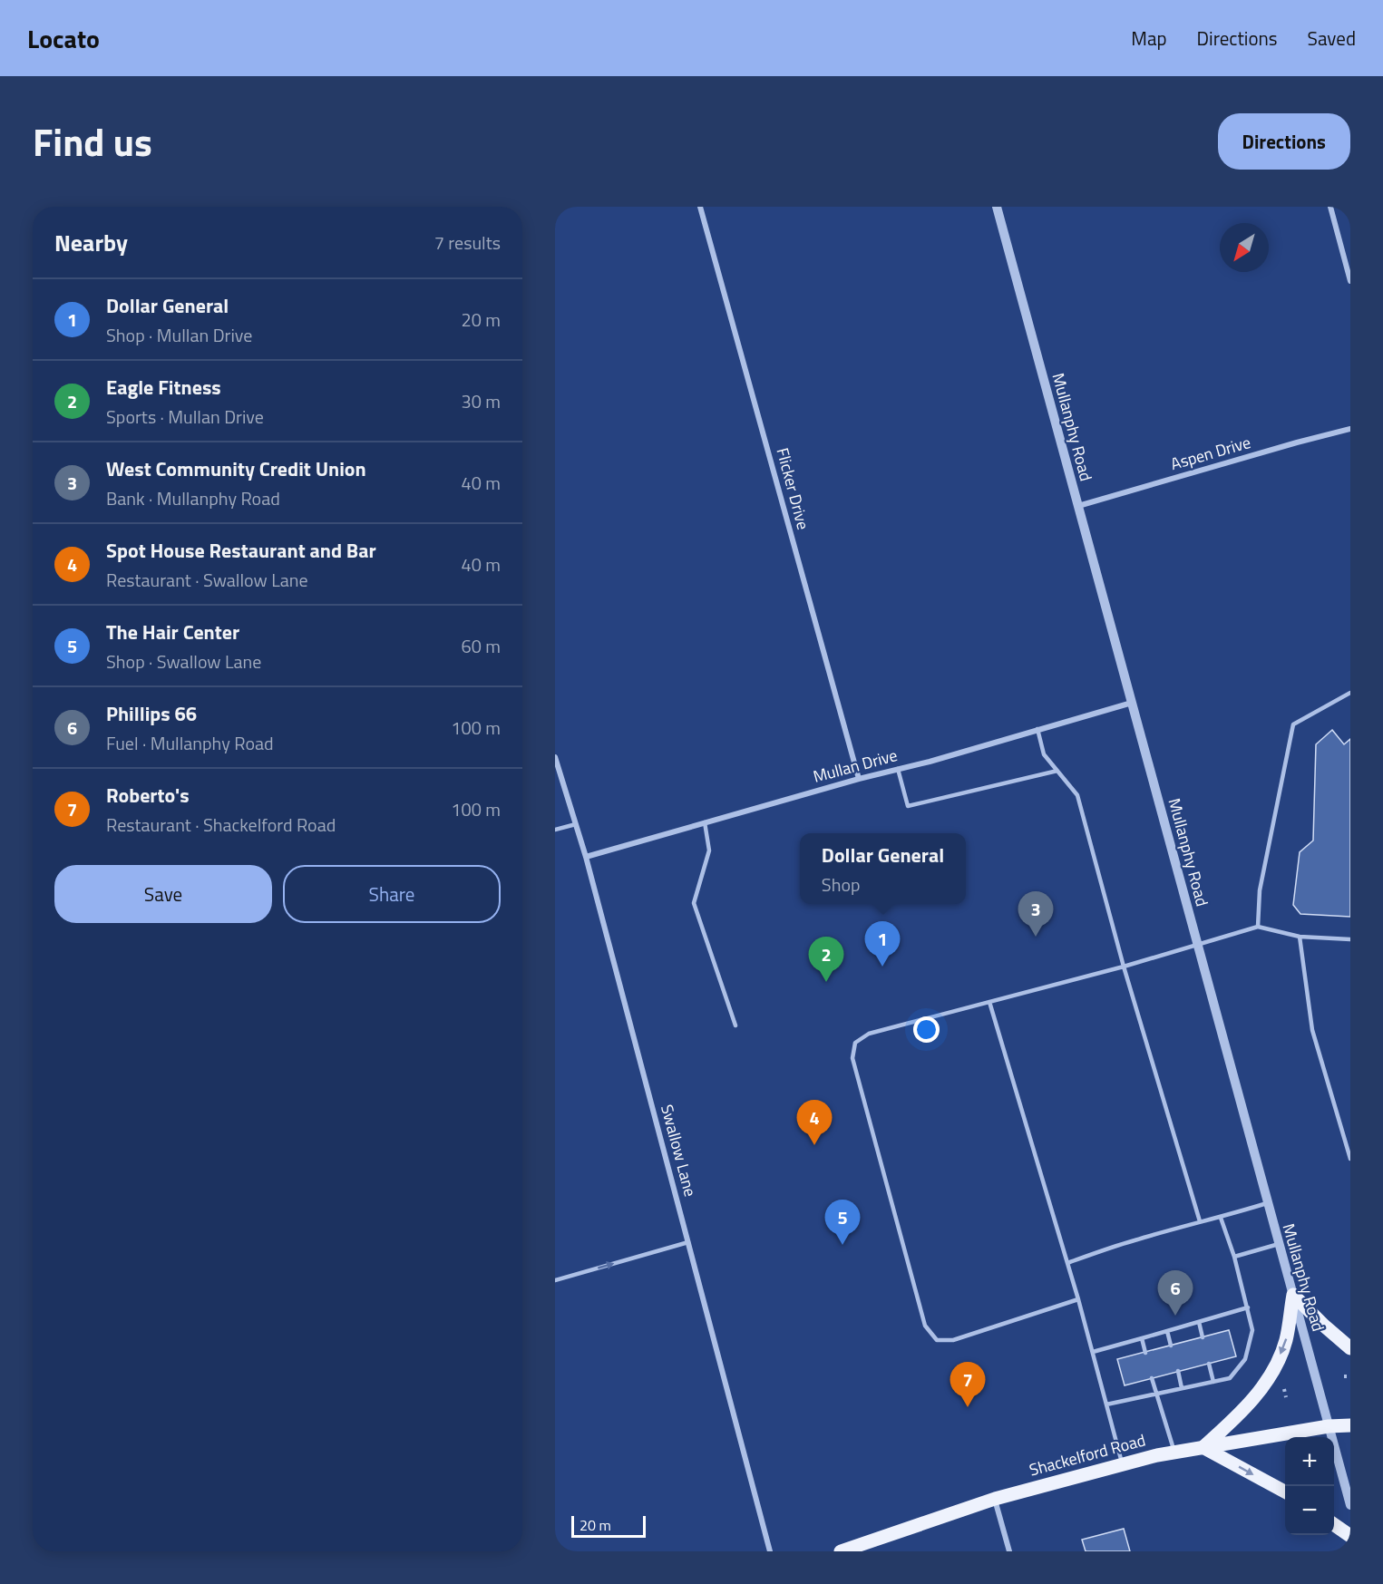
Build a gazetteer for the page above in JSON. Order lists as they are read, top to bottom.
{
  "streets": {
    "main road": ["Shackelford Road"],
    "street": [
      "Mullanphy Road",
      "Aspen Drive",
      "Flicker Drive",
      "Mullan Drive",
      "Swallow Lane"
    ]
  },
  "crossings": [
    ["Mullanphy Road", "Aspen Drive"],
    ["Mullanphy Road", "Mullan Drive"],
    ["Mullanphy Road", "Shackelford Road"],
    ["Flicker Drive", "Mullan Drive"],
    ["Mullan Drive", "Swallow Lane"]
  ],
  "scale_bar": "20 m",
  "north": "bottom left",
  "page": {
    "header": "Locato",
    "nav": ["Map", "Directions", "Saved"],
    "title": "Find us",
    "buttons": [
      "Directions",
      ["Save", "Share"]
    ],
    "heading": ["Nearby", "7 results"],
    "list": [
      {
        "mark": "1",
        "name": "Dollar General",
        "note": "Shop · Mullan Drive",
        "value": "20 m"
      },
      {
        "mark": "2",
        "name": "Eagle Fitness",
        "note": "Sports · Mullan Drive",
        "value": "30 m"
      },
      {
        "mark": "3",
        "name": "West Community Credit Union",
        "note": "Bank · Mullanphy Road",
        "value": "40 m"
      },
      {
        "mark": "4",
        "name": "Spot House Restaurant and Bar",
        "note": "Restaurant · Swallow Lane",
        "value": "40 m"
      },
      {
        "mark": "5",
        "name": "The Hair Center",
        "note": "Shop · Swallow Lane",
        "value": "60 m"
      },
      {
        "mark": "6",
        "name": "Phillips 66",
        "note": "Fuel · Mullanphy Road",
        "value": "100 m"
      },
      {
        "mark": "7",
        "name": "Roberto's",
        "note": "Restaurant · Shackelford Road",
        "value": "100 m"
      }
    ],
    "popup": ["Dollar General", "Shop"],
    "pins": [
      "3",
      "1",
      "2",
      "4",
      "5",
      "6",
      "7"
    ],
    "map_buttons": ["+", "−"],
    "scale": "20 m"
  }
}
